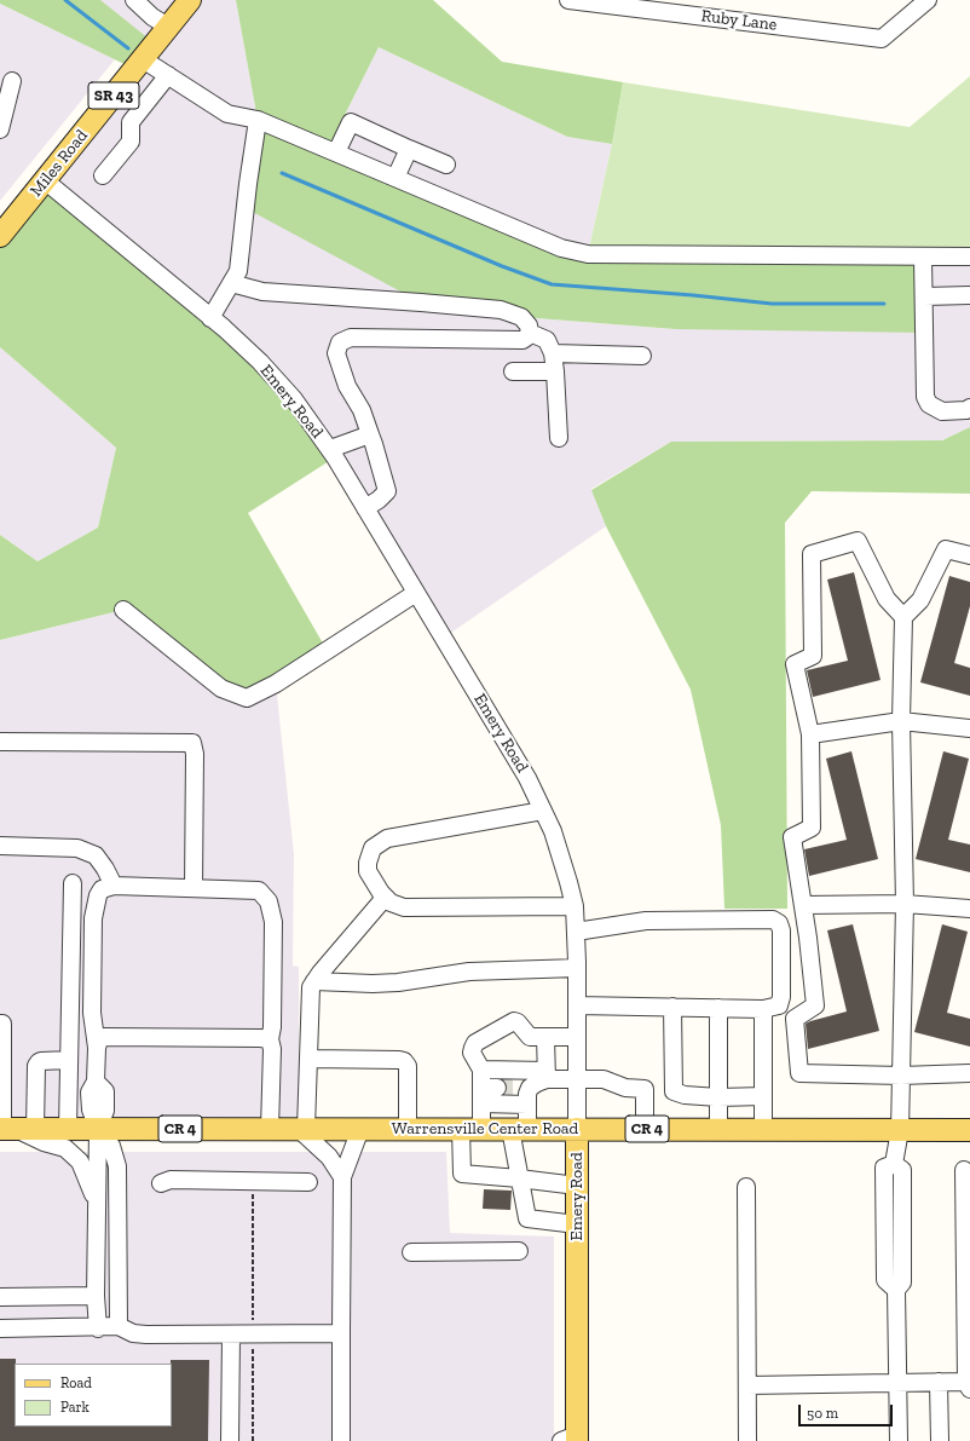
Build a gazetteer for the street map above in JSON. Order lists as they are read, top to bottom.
{
  "streets": {
    "main road": [
      "SR 43",
      "Miles Road",
      "Emery Road",
      "CR 4",
      "Warrensville Center Road"
    ],
    "street": ["Ruby Lane"]
  },
  "crossings": [
    ["Miles Road", "Emery Road"],
    ["Emery Road", "Warrensville Center Road"]
  ],
  "legend": ["Road", "Park"],
  "scale_bar": "50 m"
}
